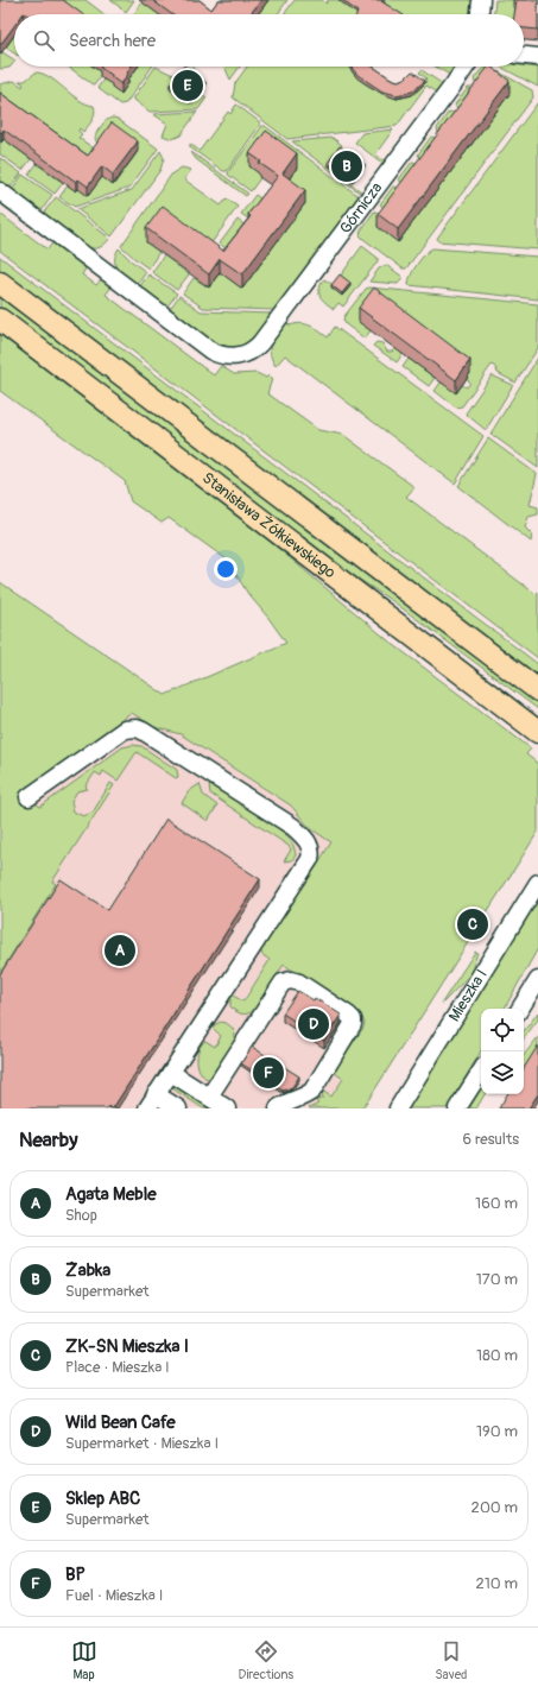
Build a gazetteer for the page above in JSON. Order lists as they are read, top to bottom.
{
  "streets": {
    "main road": ["Stanisława Żółkiewskiego"],
    "street": ["Górnicza", "Mieszka I"]
  },
  "page": {
    "search": "Search here",
    "pins": [
      "E",
      "B",
      "C",
      "A",
      "D",
      "F"
    ],
    "heading": ["Nearby", "6 results"],
    "list": [
      {
        "mark": "A",
        "name": "Agata Meble",
        "note": "Shop",
        "value": "160 m"
      },
      {
        "mark": "B",
        "name": "Żabka",
        "note": "Supermarket",
        "value": "170 m"
      },
      {
        "mark": "C",
        "name": "ZK-SN Mieszka I",
        "note": "Place · Mieszka I",
        "value": "180 m"
      },
      {
        "mark": "D",
        "name": "Wild Bean Cafe",
        "note": "Supermarket · Mieszka I",
        "value": "190 m"
      },
      {
        "mark": "E",
        "name": "Sklep ABC",
        "note": "Supermarket",
        "value": "200 m"
      },
      {
        "mark": "F",
        "name": "BP",
        "note": "Fuel · Mieszka I",
        "value": "210 m"
      }
    ],
    "nav": ["Map", "Directions", "Saved"]
  }
}
